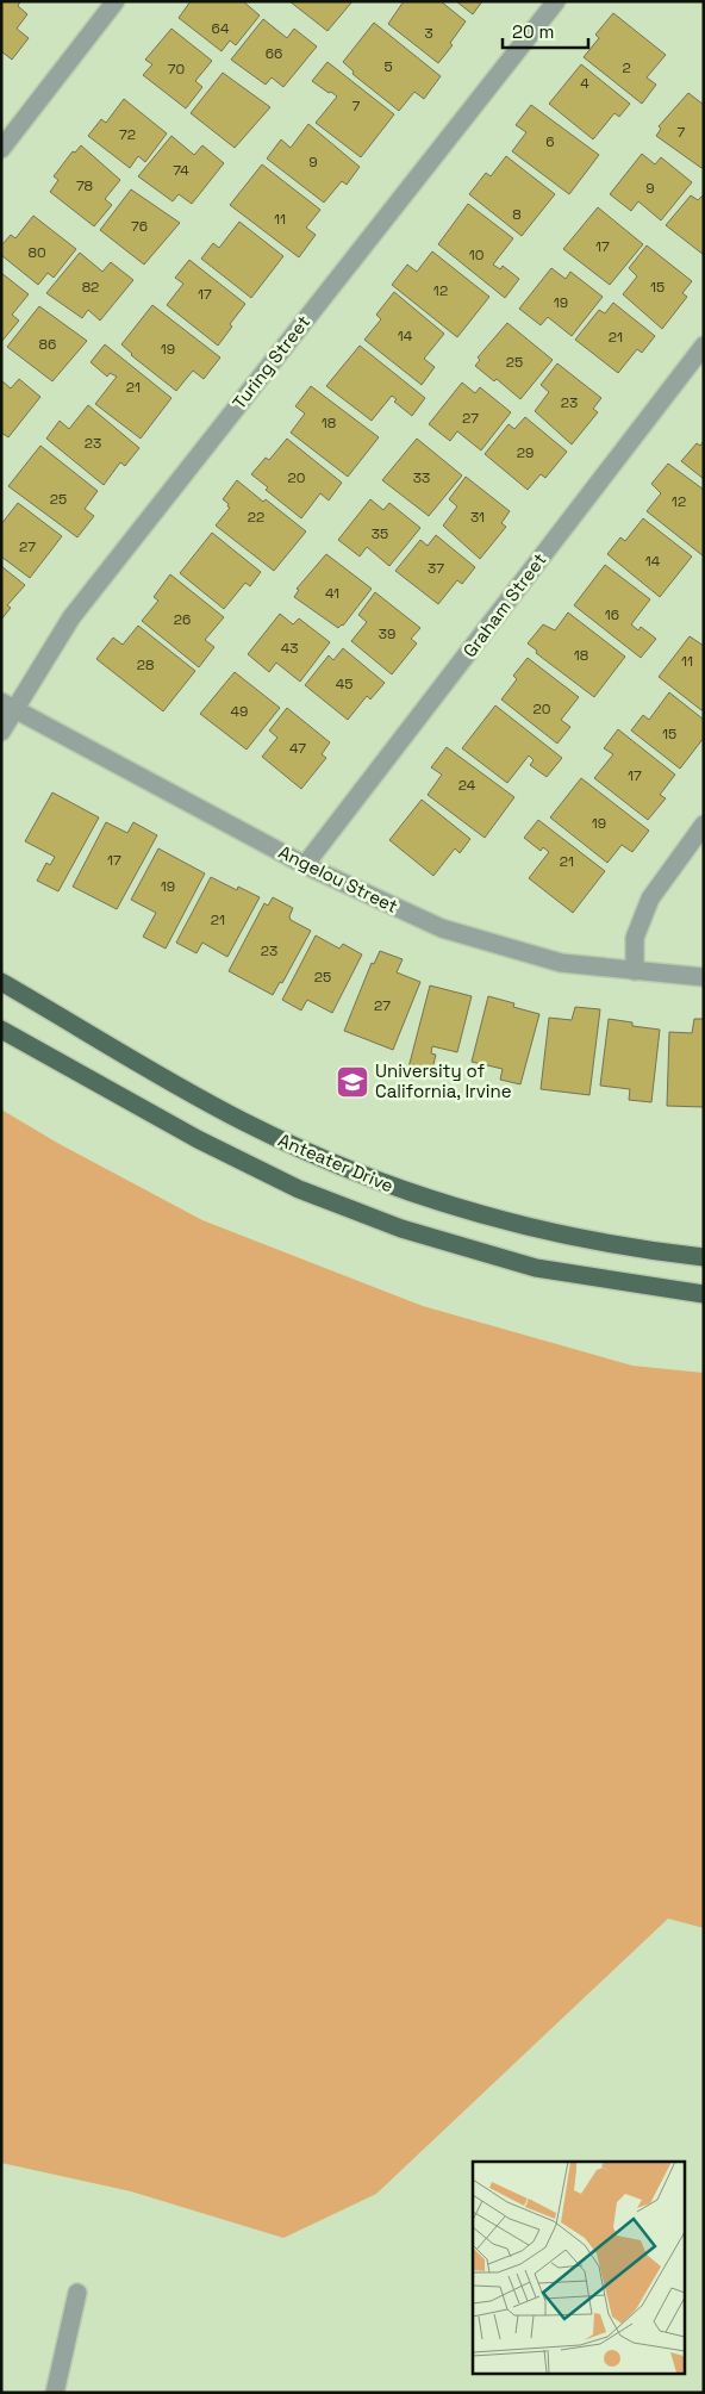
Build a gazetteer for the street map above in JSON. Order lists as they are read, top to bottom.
{
  "streets": {
    "main road": ["Anteater Drive"],
    "street": ["Turing Street", "Graham Street", "Angelou Street"]
  },
  "crossings": [
    ["Turing Street", "Angelou Street"],
    ["Graham Street", "Angelou Street"]
  ],
  "places": {
    "school or university": ["University of California, Irvine"]
  },
  "house_numbers": [
    "64",
    "3",
    "66",
    "5",
    "2",
    "70",
    "4",
    "7",
    "7",
    "72",
    "6",
    "9",
    "74",
    "78",
    "9",
    "8",
    "11",
    "76",
    "17",
    "80",
    "10",
    "82",
    "15",
    "12",
    "17",
    "19",
    "14",
    "21",
    "86",
    "19",
    "25",
    "21",
    "23",
    "27",
    "18",
    "23",
    "29",
    "20",
    "33",
    "25",
    "12",
    "22",
    "31",
    "35",
    "27",
    "14",
    "37",
    "41",
    "16",
    "26",
    "39",
    "43",
    "18",
    "11",
    "28",
    "45",
    "20",
    "49",
    "15",
    "47",
    "17",
    "24",
    "19",
    "17",
    "21",
    "19",
    "21",
    "23",
    "25",
    "27"
  ],
  "scale_bar": "20 m"
}
